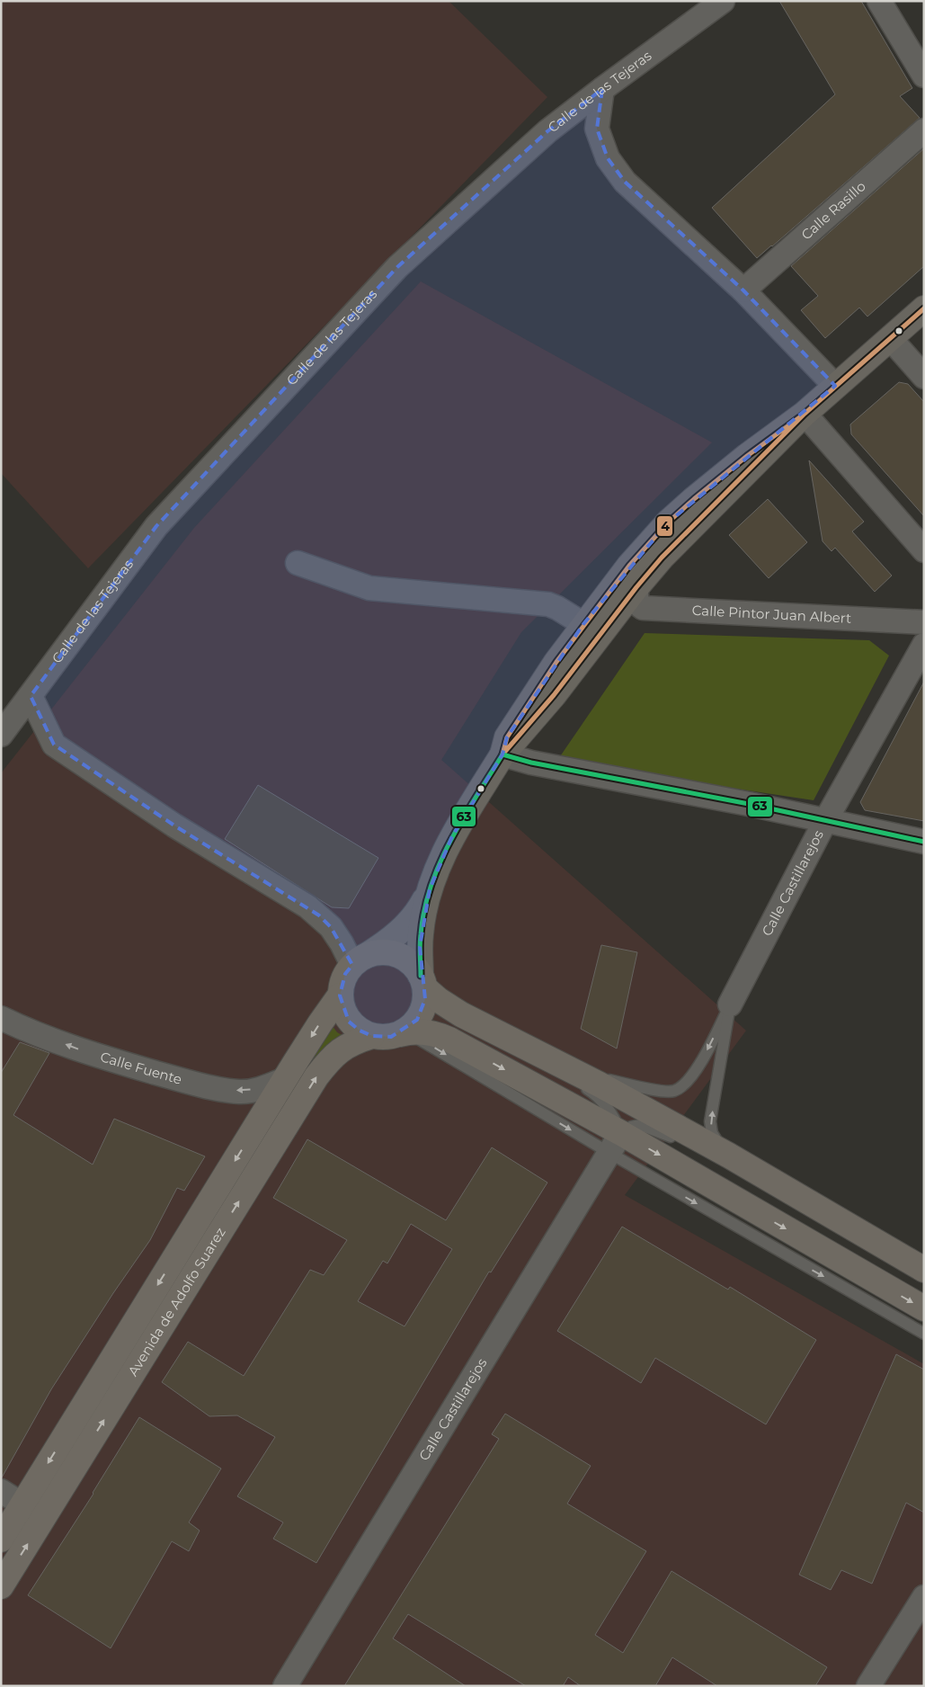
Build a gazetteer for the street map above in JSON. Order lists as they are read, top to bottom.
{
  "streets": {
    "main road": ["Avenida de Adolfo Suarez"],
    "street": [
      "Calle de las Tejeras",
      "Calle Rasillo",
      "Calle Pintor Juan Albert",
      "Calle Castillarejos",
      "Calle Fuente"
    ]
  },
  "crossings": [
    ["Calle Fuente", "Avenida de Adolfo Suarez"]
  ],
  "one_way": ["Calle Fuente"],
  "lines": ["transit line 4", "transit line 63"]
}
